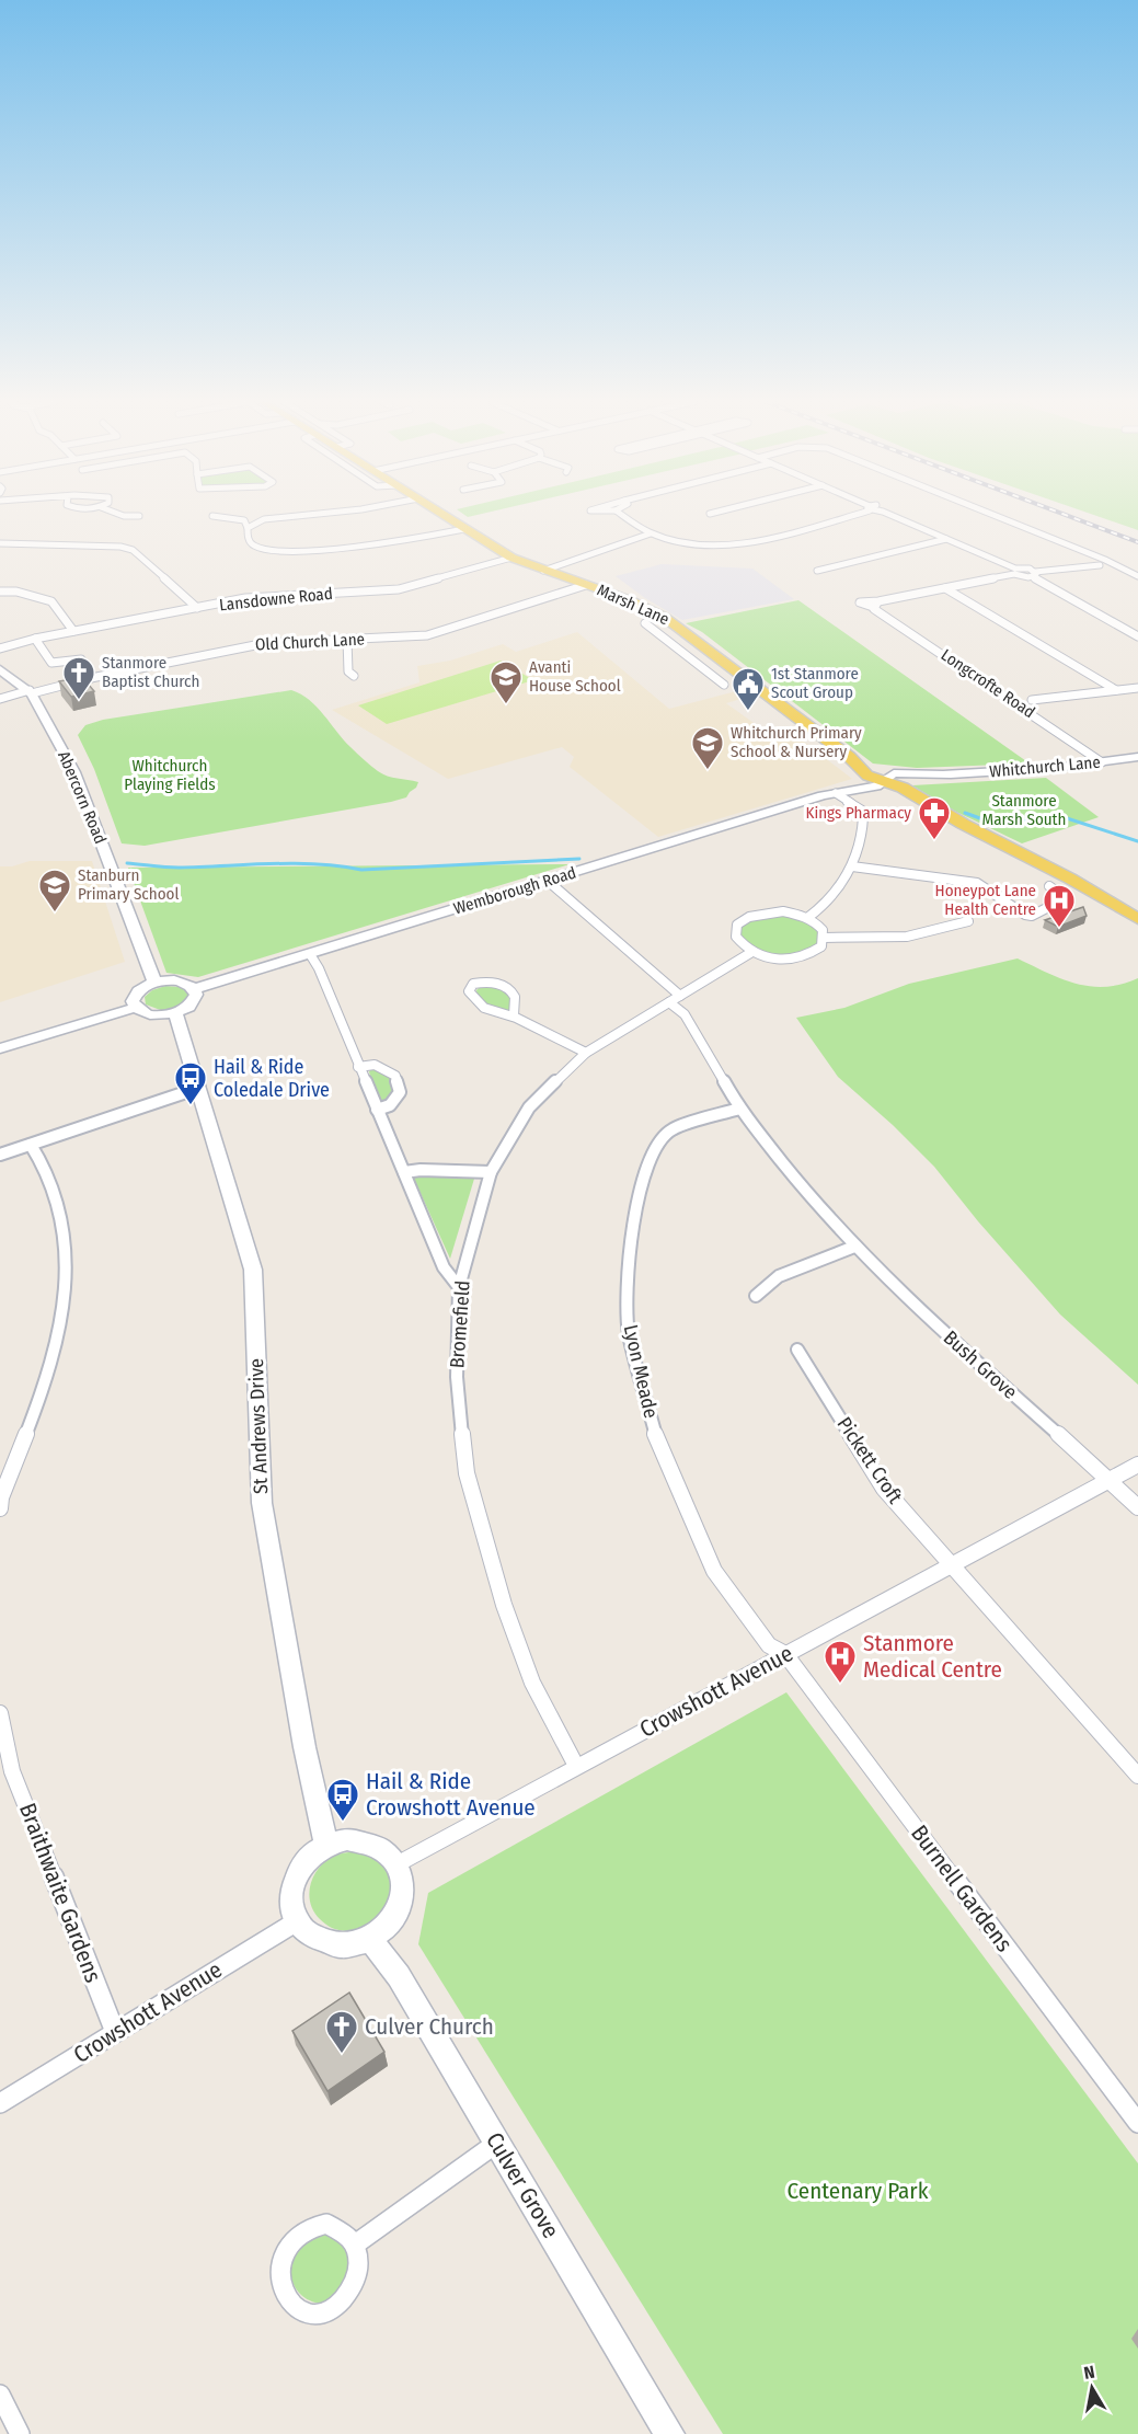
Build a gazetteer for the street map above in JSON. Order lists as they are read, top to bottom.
{
  "streets": {
    "main road": ["Marsh Lane"],
    "street": [
      "Lansdowne Road",
      "Old Church Lane",
      "Longcrofte Road",
      "Whitchurch Lane",
      "Abercorn Road",
      "Wemborough Road",
      "Bromefield",
      "Bush Grove",
      "Lyon Meade",
      "St Andrews Drive",
      "Pickett Croft",
      "Crowshott Avenue",
      "Burnell Gardens",
      "Braithwaite Gardens",
      "Culver Grove"
    ]
  },
  "crossings": [
    ["Lansdowne Road", "Marsh Lane"],
    ["Marsh Lane", "Old Church Lane"],
    ["Marsh Lane", "Whitchurch Lane"],
    ["Marsh Lane", "Wemborough Road"],
    ["Old Church Lane", "Abercorn Road"],
    ["Longcrofte Road", "Whitchurch Lane"],
    ["Whitchurch Lane", "Wemborough Road"],
    ["Wemborough Road", "Bush Grove"],
    ["Bromefield", "Bush Grove"],
    ["Bromefield", "Crowshott Avenue"],
    ["Bush Grove", "Lyon Meade"],
    ["Bush Grove", "Crowshott Avenue"],
    ["Lyon Meade", "Crowshott Avenue"],
    ["Lyon Meade", "Burnell Gardens"],
    ["St Andrews Drive", "Crowshott Avenue"],
    ["St Andrews Drive", "Culver Grove"],
    ["Pickett Croft", "Crowshott Avenue"],
    ["Crowshott Avenue", "Burnell Gardens"],
    ["Crowshott Avenue", "Braithwaite Gardens"],
    ["Crowshott Avenue", "Culver Grove"]
  ],
  "parks": ["Whitchurch Playing Fields", "Stanmore Marsh South", "Centenary Park"],
  "places": {
    "church": ["Stanmore Baptist Church", "Culver Church"],
    "school or university": ["Avanti House School", "Whitchurch Primary School & Nursery", "Stanburn Primary School"],
    "public building": ["1st Stanmore Scout Group"],
    "pharmacy": ["Kings Pharmacy"],
    "hospital": ["Honeypot Lane Health Centre", "Stanmore Medical Centre"],
    "bus stop": ["Hail & Ride Coledale Drive", "Hail & Ride Crowshott Avenue"]
  },
  "north": "top"
}
